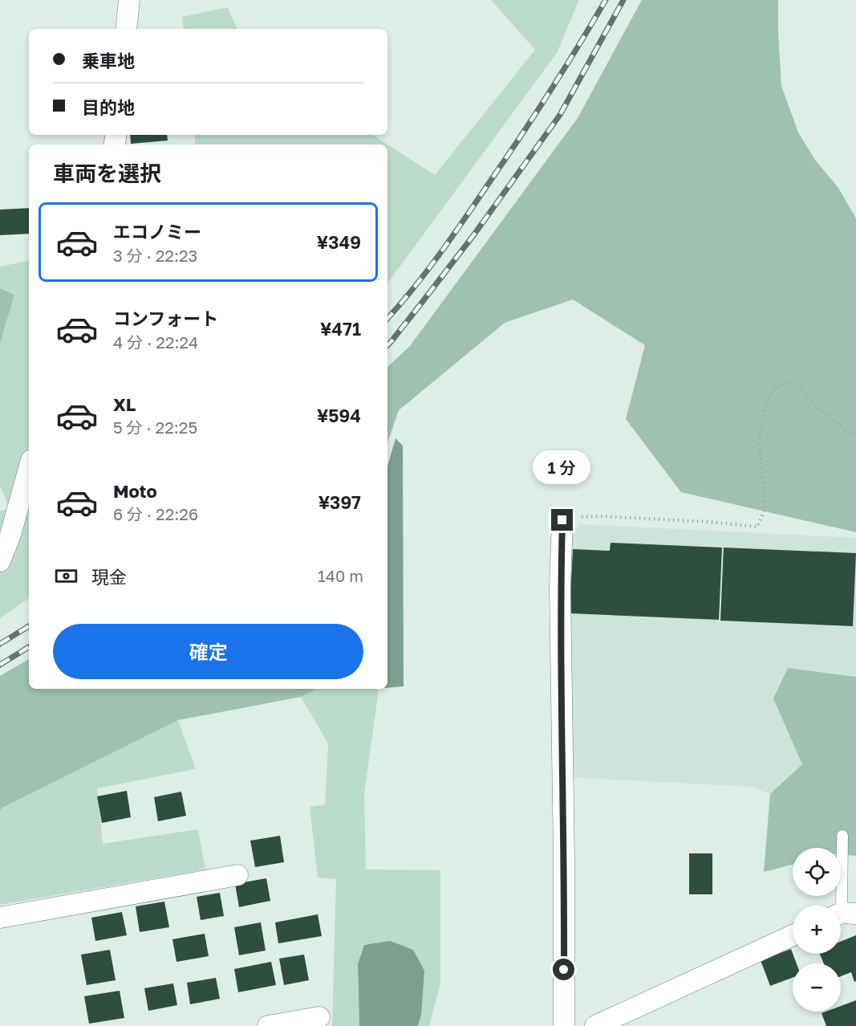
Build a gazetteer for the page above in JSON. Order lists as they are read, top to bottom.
{
  "page": {
    "banner": ["乗車地", "目的地"],
    "heading": "車両を選択",
    "list": [
      {
        "name": "エコノミー",
        "note": "3 分 · 22:23",
        "value": "¥349"
      },
      {
        "name": "コンフォート",
        "note": "4 分 · 22:24",
        "value": "¥471"
      },
      {
        "name": "XL",
        "note": "5 分 · 22:25",
        "value": "¥594"
      },
      {
        "name": "Moto",
        "note": "6 分 · 22:26",
        "value": "¥397"
      }
    ],
    "bubble": "1 分",
    "pay": ["現金", "140 m"],
    "buttons": "確定",
    "map_buttons": ["+", "−"]
  }
}
